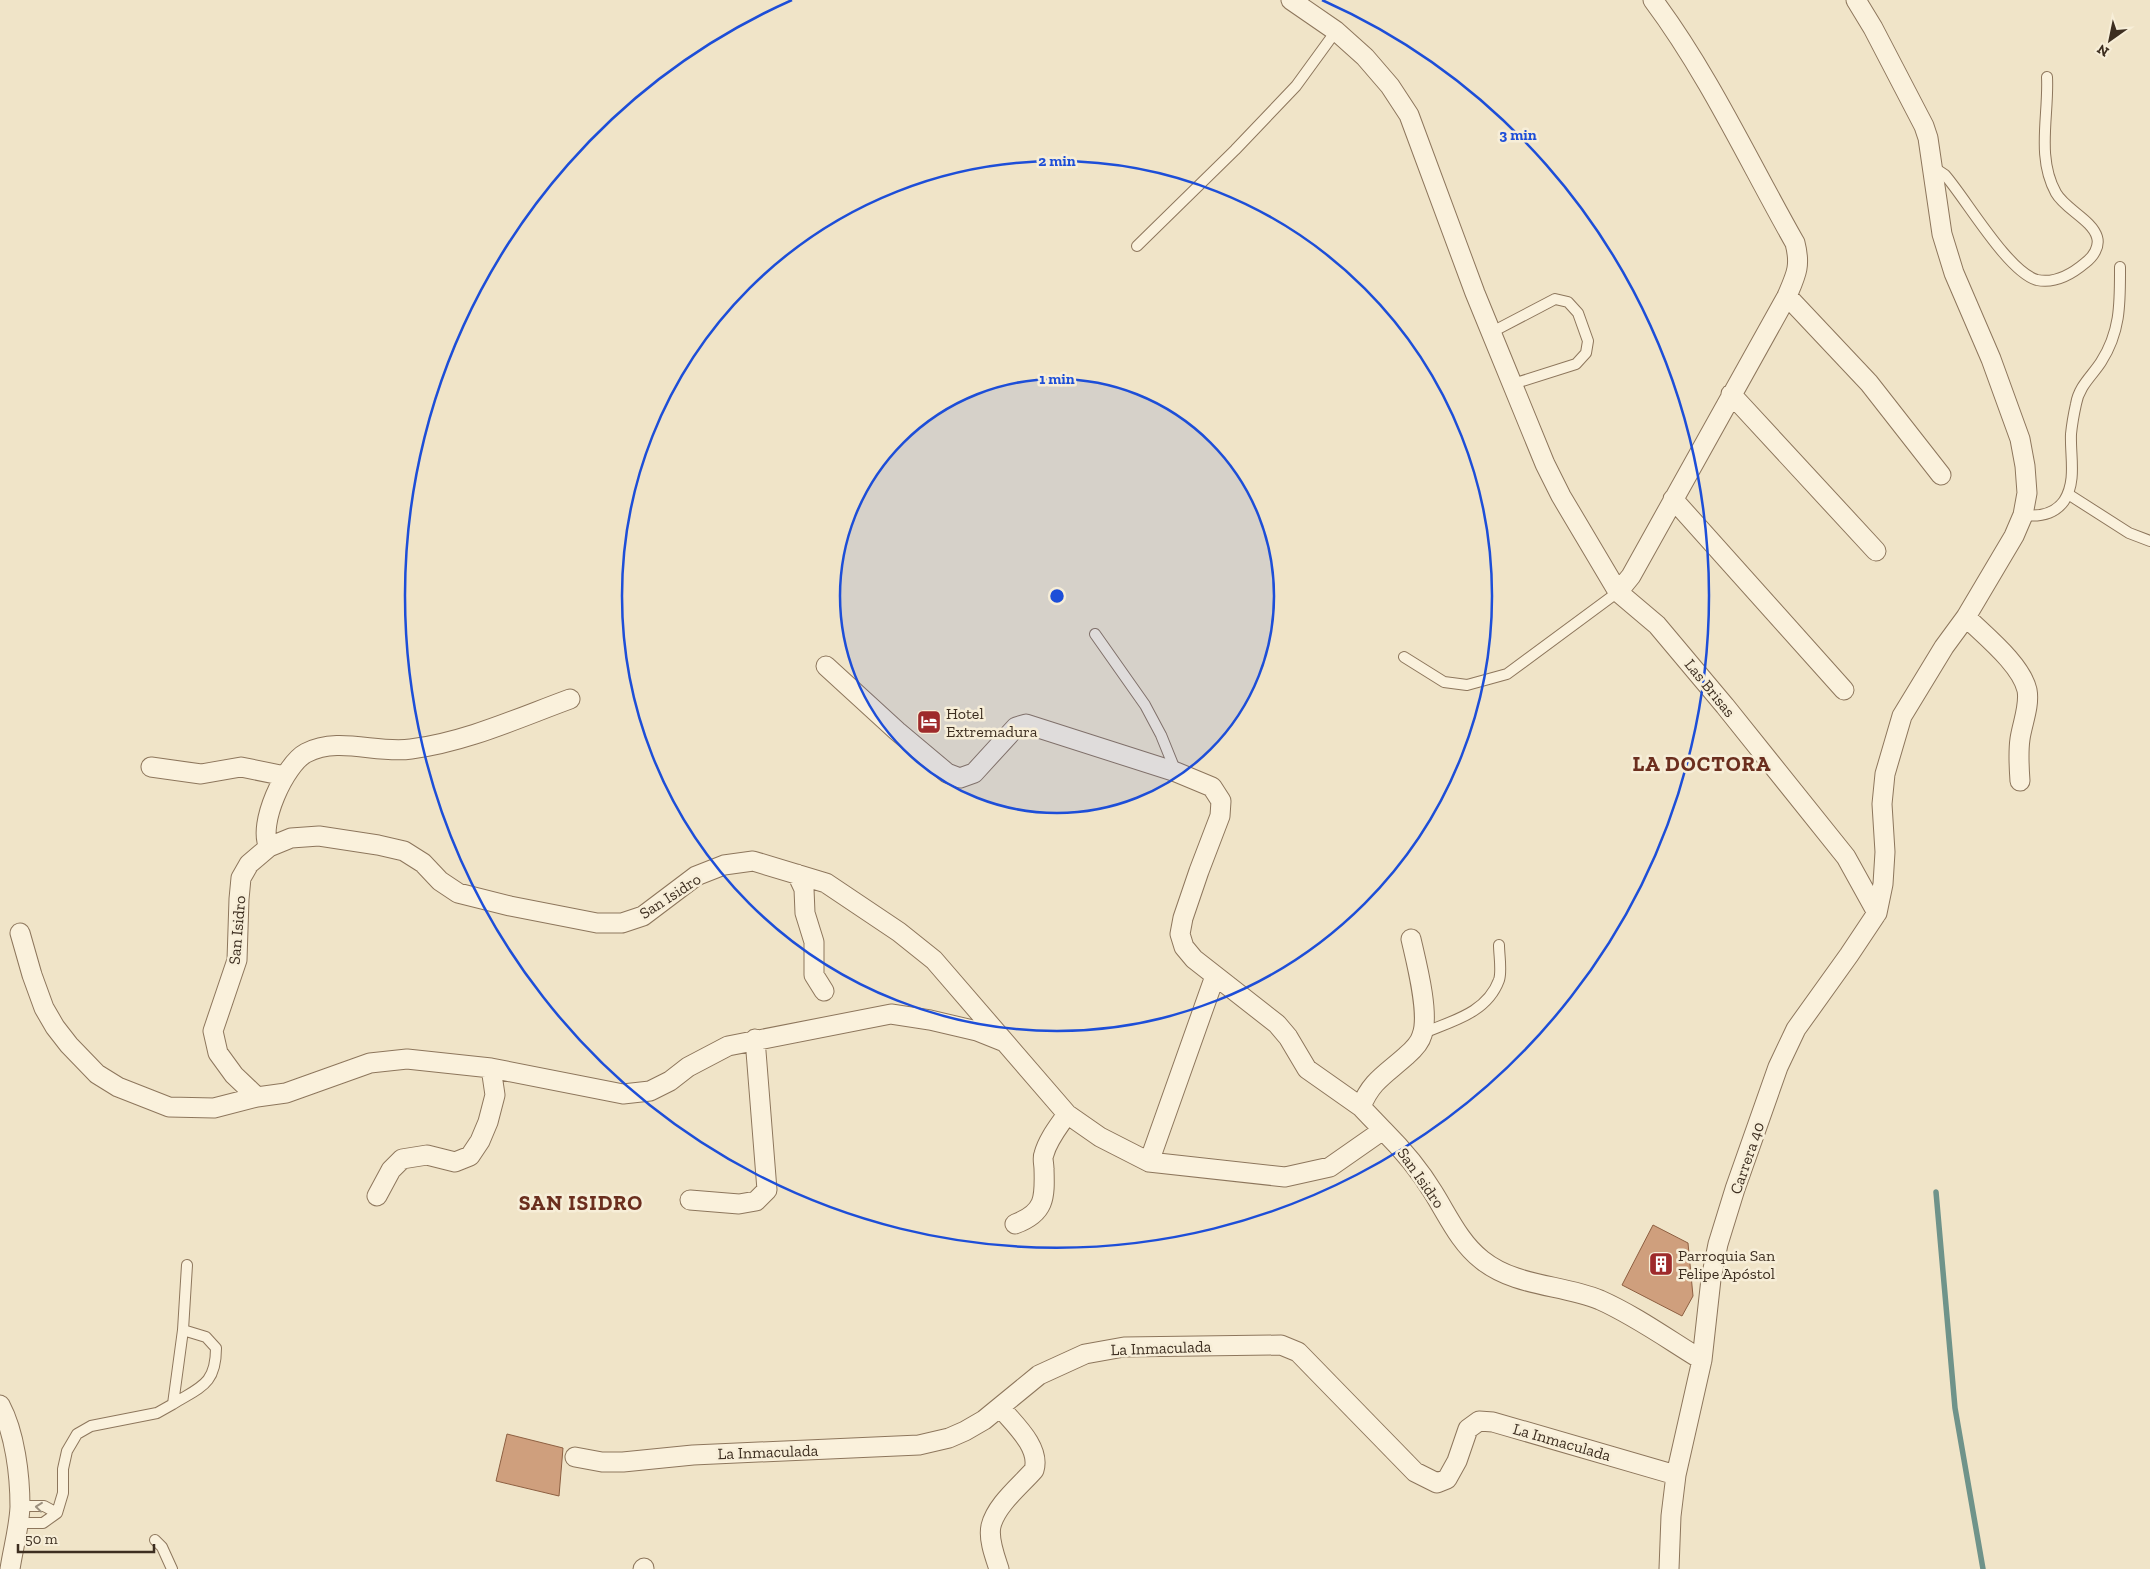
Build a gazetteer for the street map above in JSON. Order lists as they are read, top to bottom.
{
  "streets": {
    "street": [
      "Las Brisas",
      "San Isidro",
      "Carrera 40",
      "La Inmaculada"
    ]
  },
  "crossings": [
    ["Las Brisas", "Carrera 40"],
    ["San Isidro", "Carrera 40"],
    ["Carrera 40", "La Inmaculada"]
  ],
  "districts": ["LA DOCTORA", "SAN ISIDRO"],
  "places": {
    "hotel": ["Hotel Extremadura"],
    "building": ["Parroquia San Felipe Apóstol"]
  },
  "scale_bar": "50 m",
  "north": "bottom left",
  "rings": ["3 min", "2 min", "1 min"]
}
